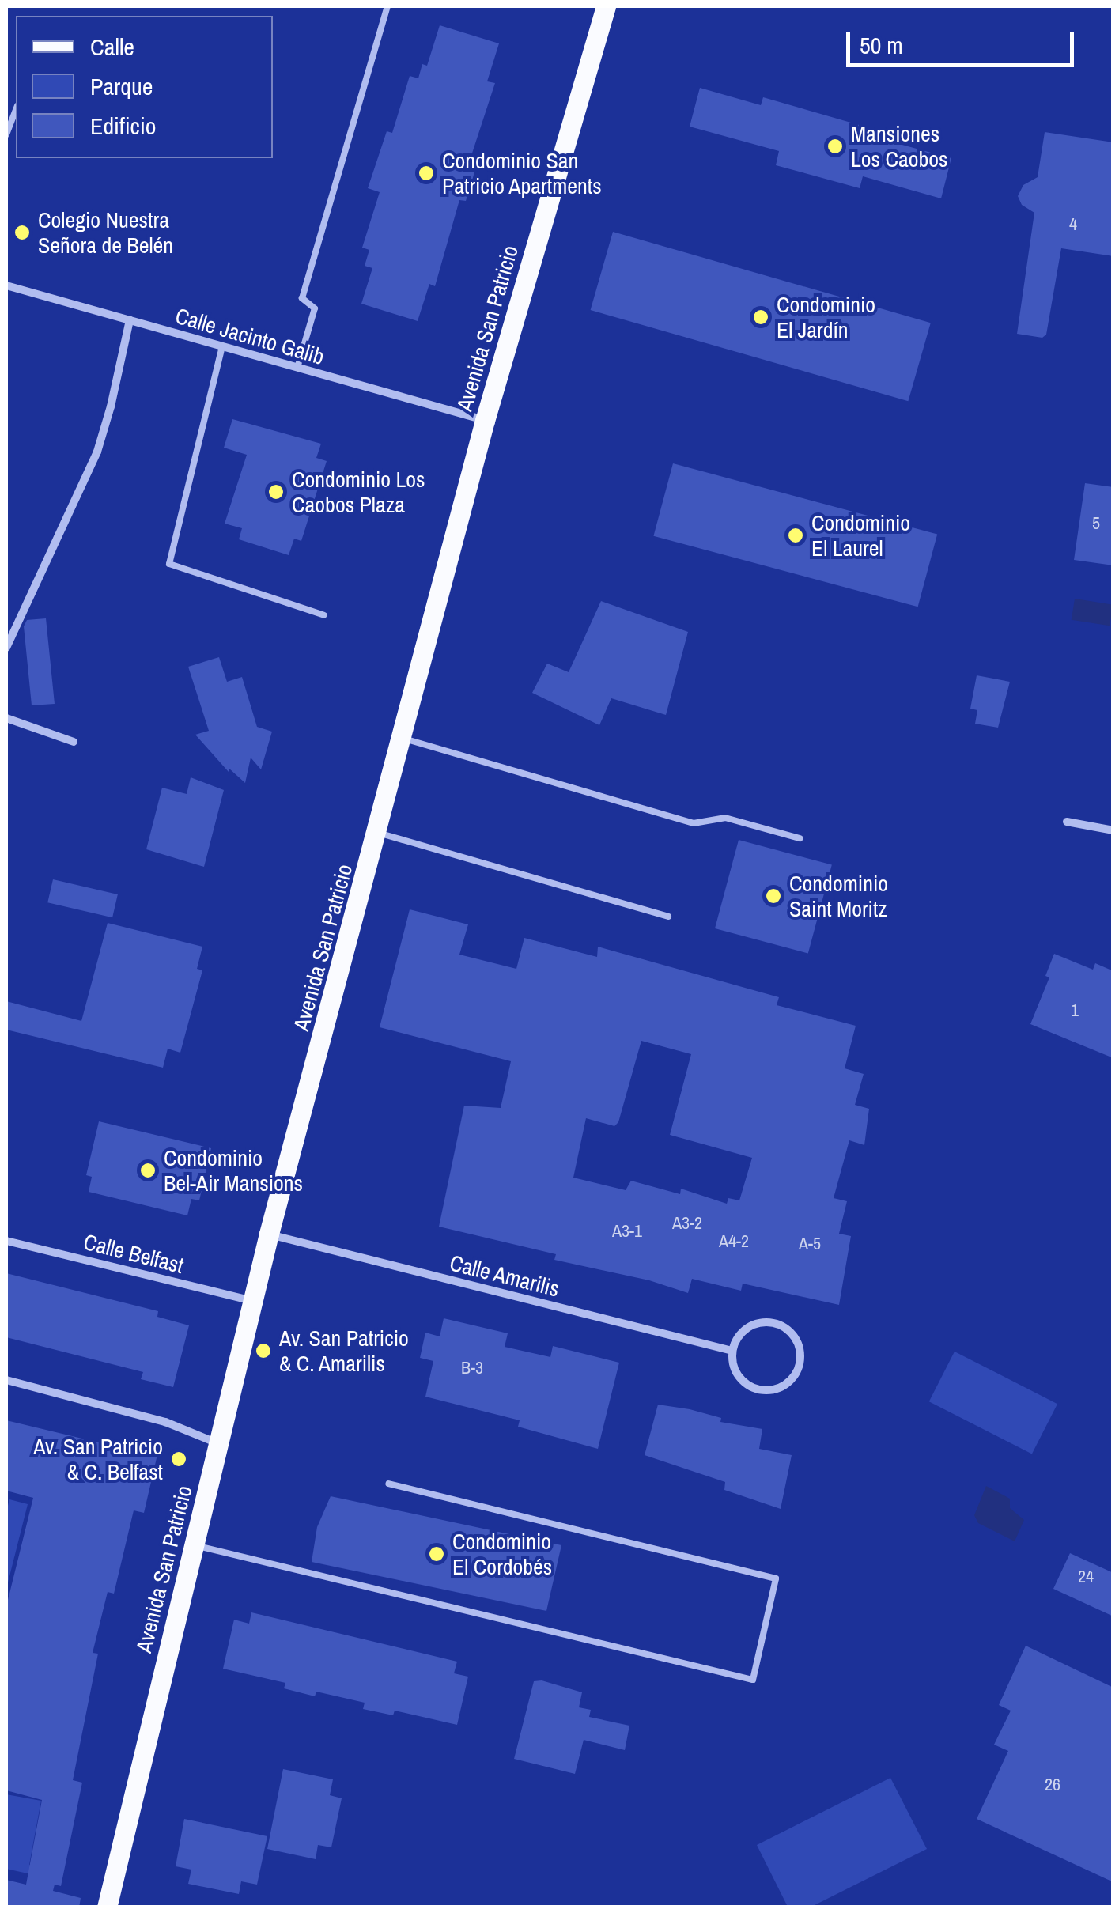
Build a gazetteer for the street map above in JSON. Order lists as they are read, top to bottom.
{
  "streets": {
    "main road": ["Avenida San Patricio"],
    "street": ["Calle Jacinto Galib", "Calle Belfast", "Calle Amarilis"]
  },
  "crossings": [
    ["Avenida San Patricio", "Calle Jacinto Galib"],
    ["Avenida San Patricio", "Calle Belfast"],
    ["Avenida San Patricio", "Calle Amarilis"]
  ],
  "places": [
    "Mansiones Los Caobos",
    "Condominio San Patricio Apartments",
    "Colegio Nuestra Señora de Belén",
    "Condominio El Jardín",
    "Condominio Los Caobos Plaza",
    "Condominio El Laurel",
    "Condominio Saint Moritz",
    "Condominio Bel-Air Mansions",
    "Av. San Patricio & C. Amarilis",
    "Av. San Patricio & C. Belfast",
    "Condominio El Cordobés"
  ],
  "house_numbers": [
    "4",
    "5",
    "1",
    "A3-2",
    "A3-1",
    "A4-2",
    "A-5",
    "B-3",
    "24",
    "26"
  ],
  "legend": ["Calle", "Parque", "Edificio"],
  "scale_bar": "50 m"
}
